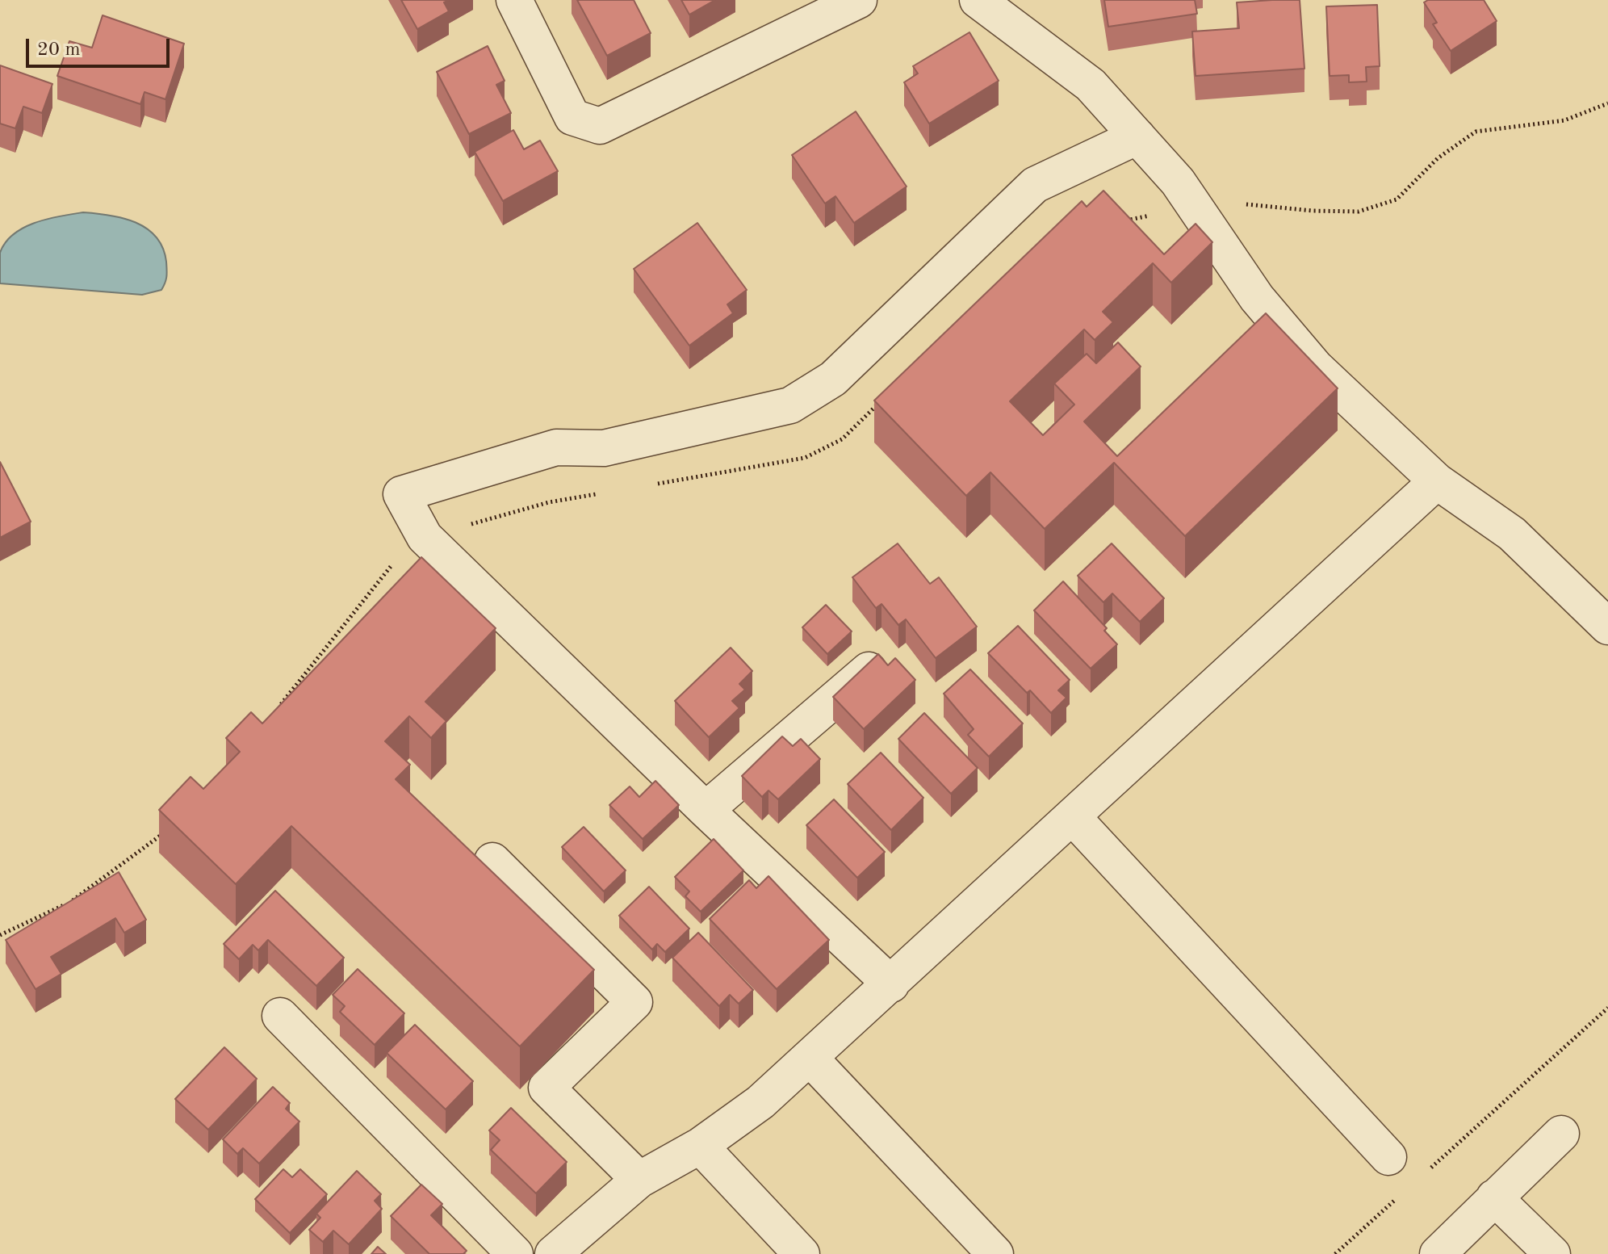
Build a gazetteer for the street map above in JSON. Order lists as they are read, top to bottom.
{
  "scale_bar": "20 m"
}
